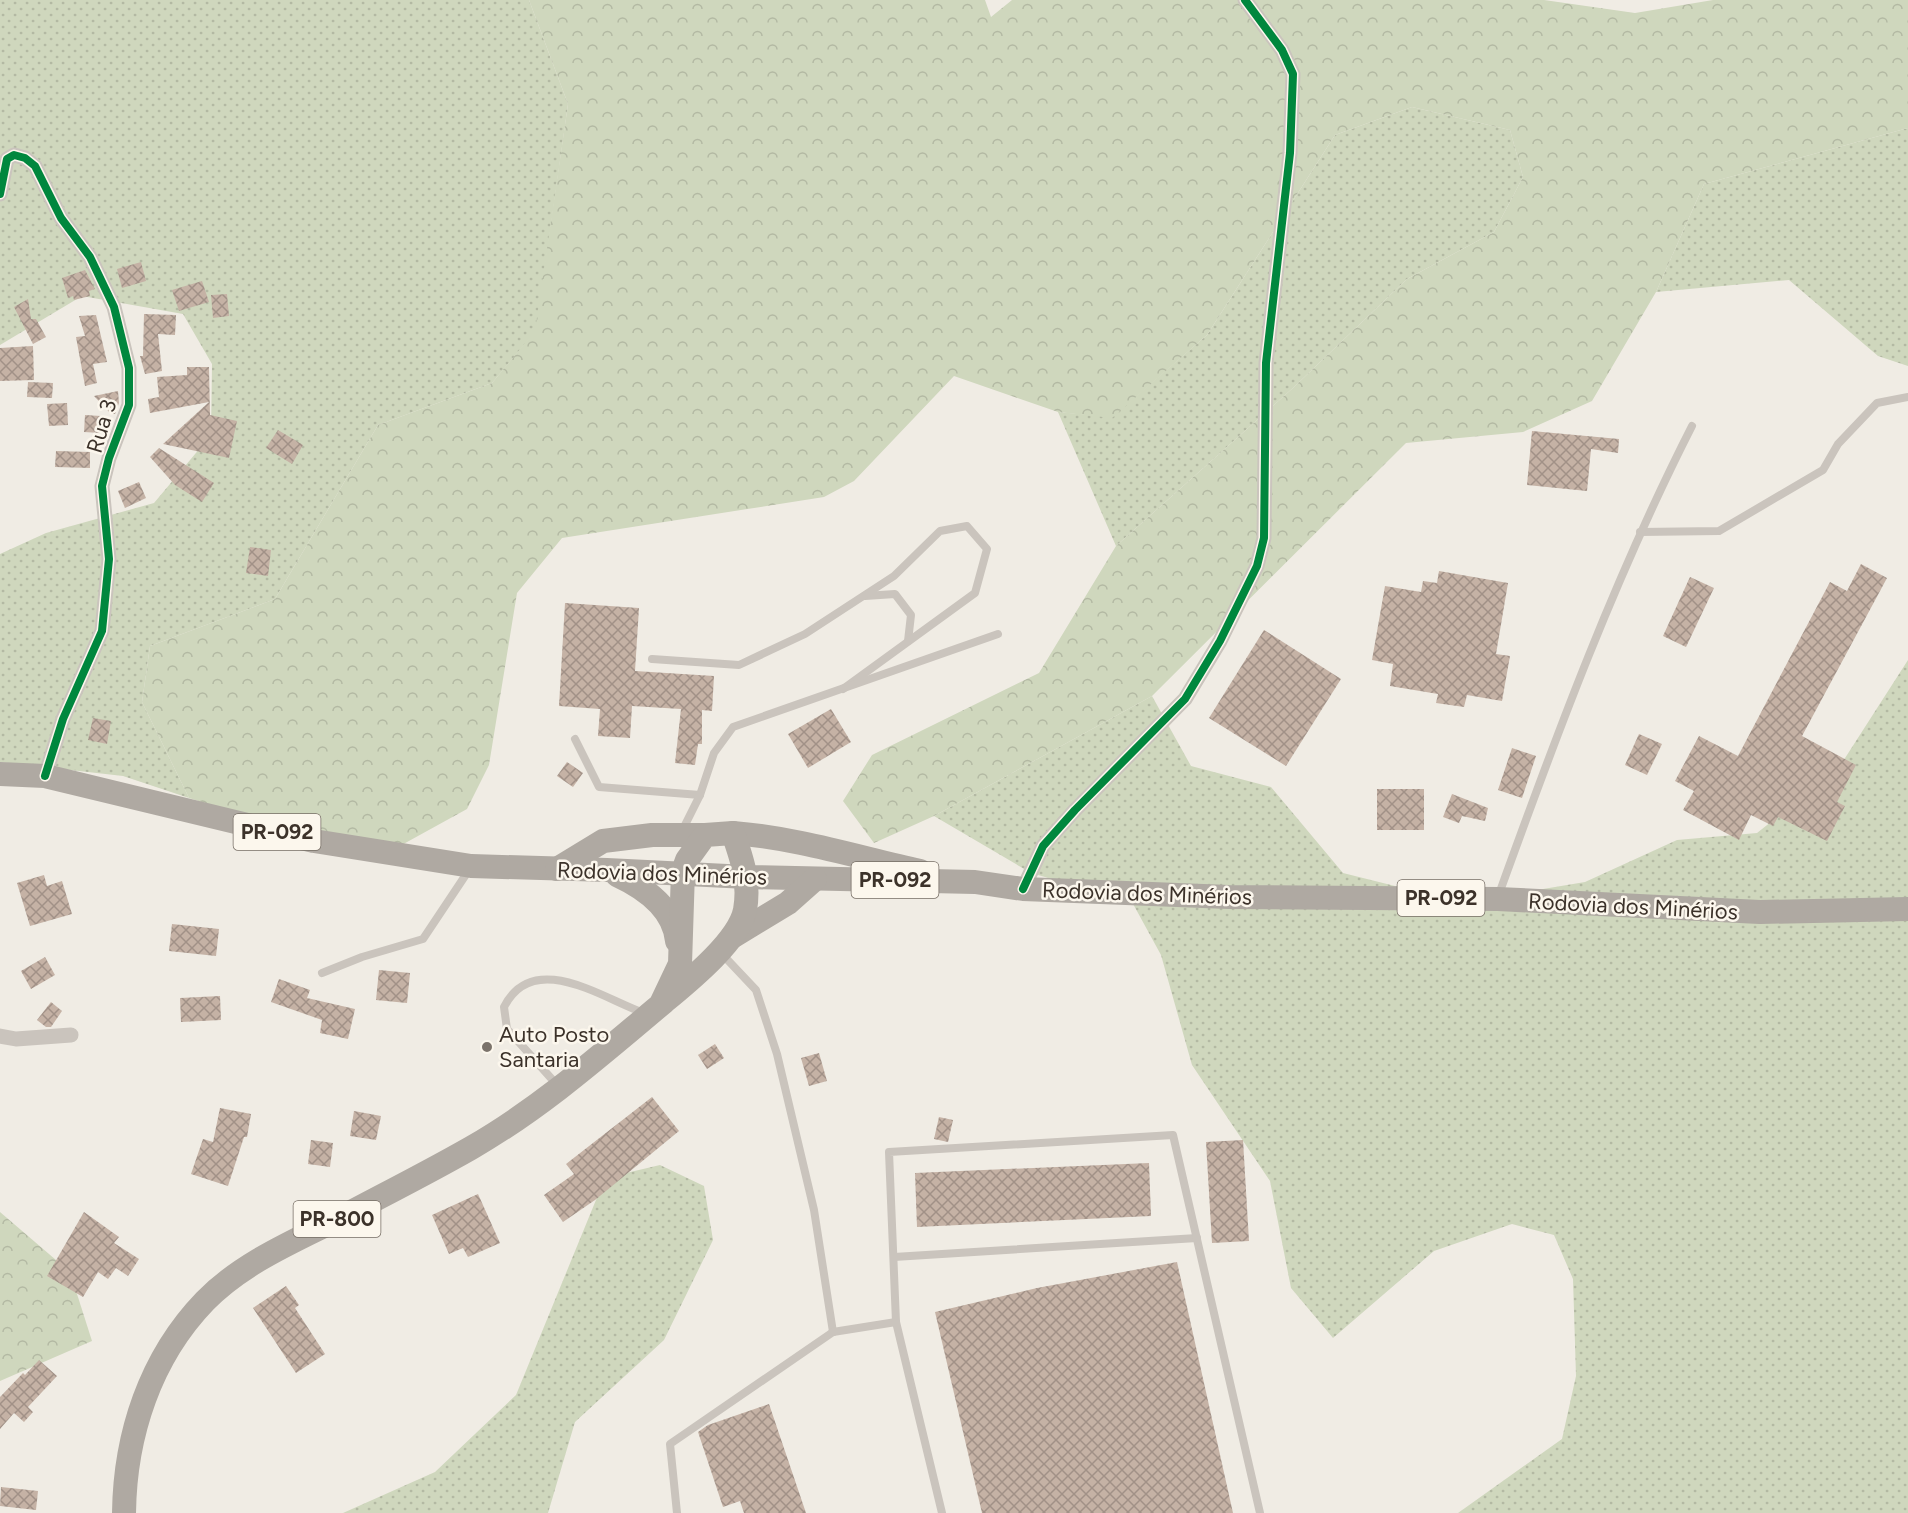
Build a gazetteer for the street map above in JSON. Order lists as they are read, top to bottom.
{
  "streets": {
    "main road": ["PR-092", "Rodovia dos Minérios", "PR-800"],
    "street": ["Rua 3"]
  },
  "crossings": [
    ["Rua 3", "Rodovia dos Minérios"],
    ["Rodovia dos Minérios", "PR-800"]
  ],
  "places": ["Auto Posto Santaria"]
}
